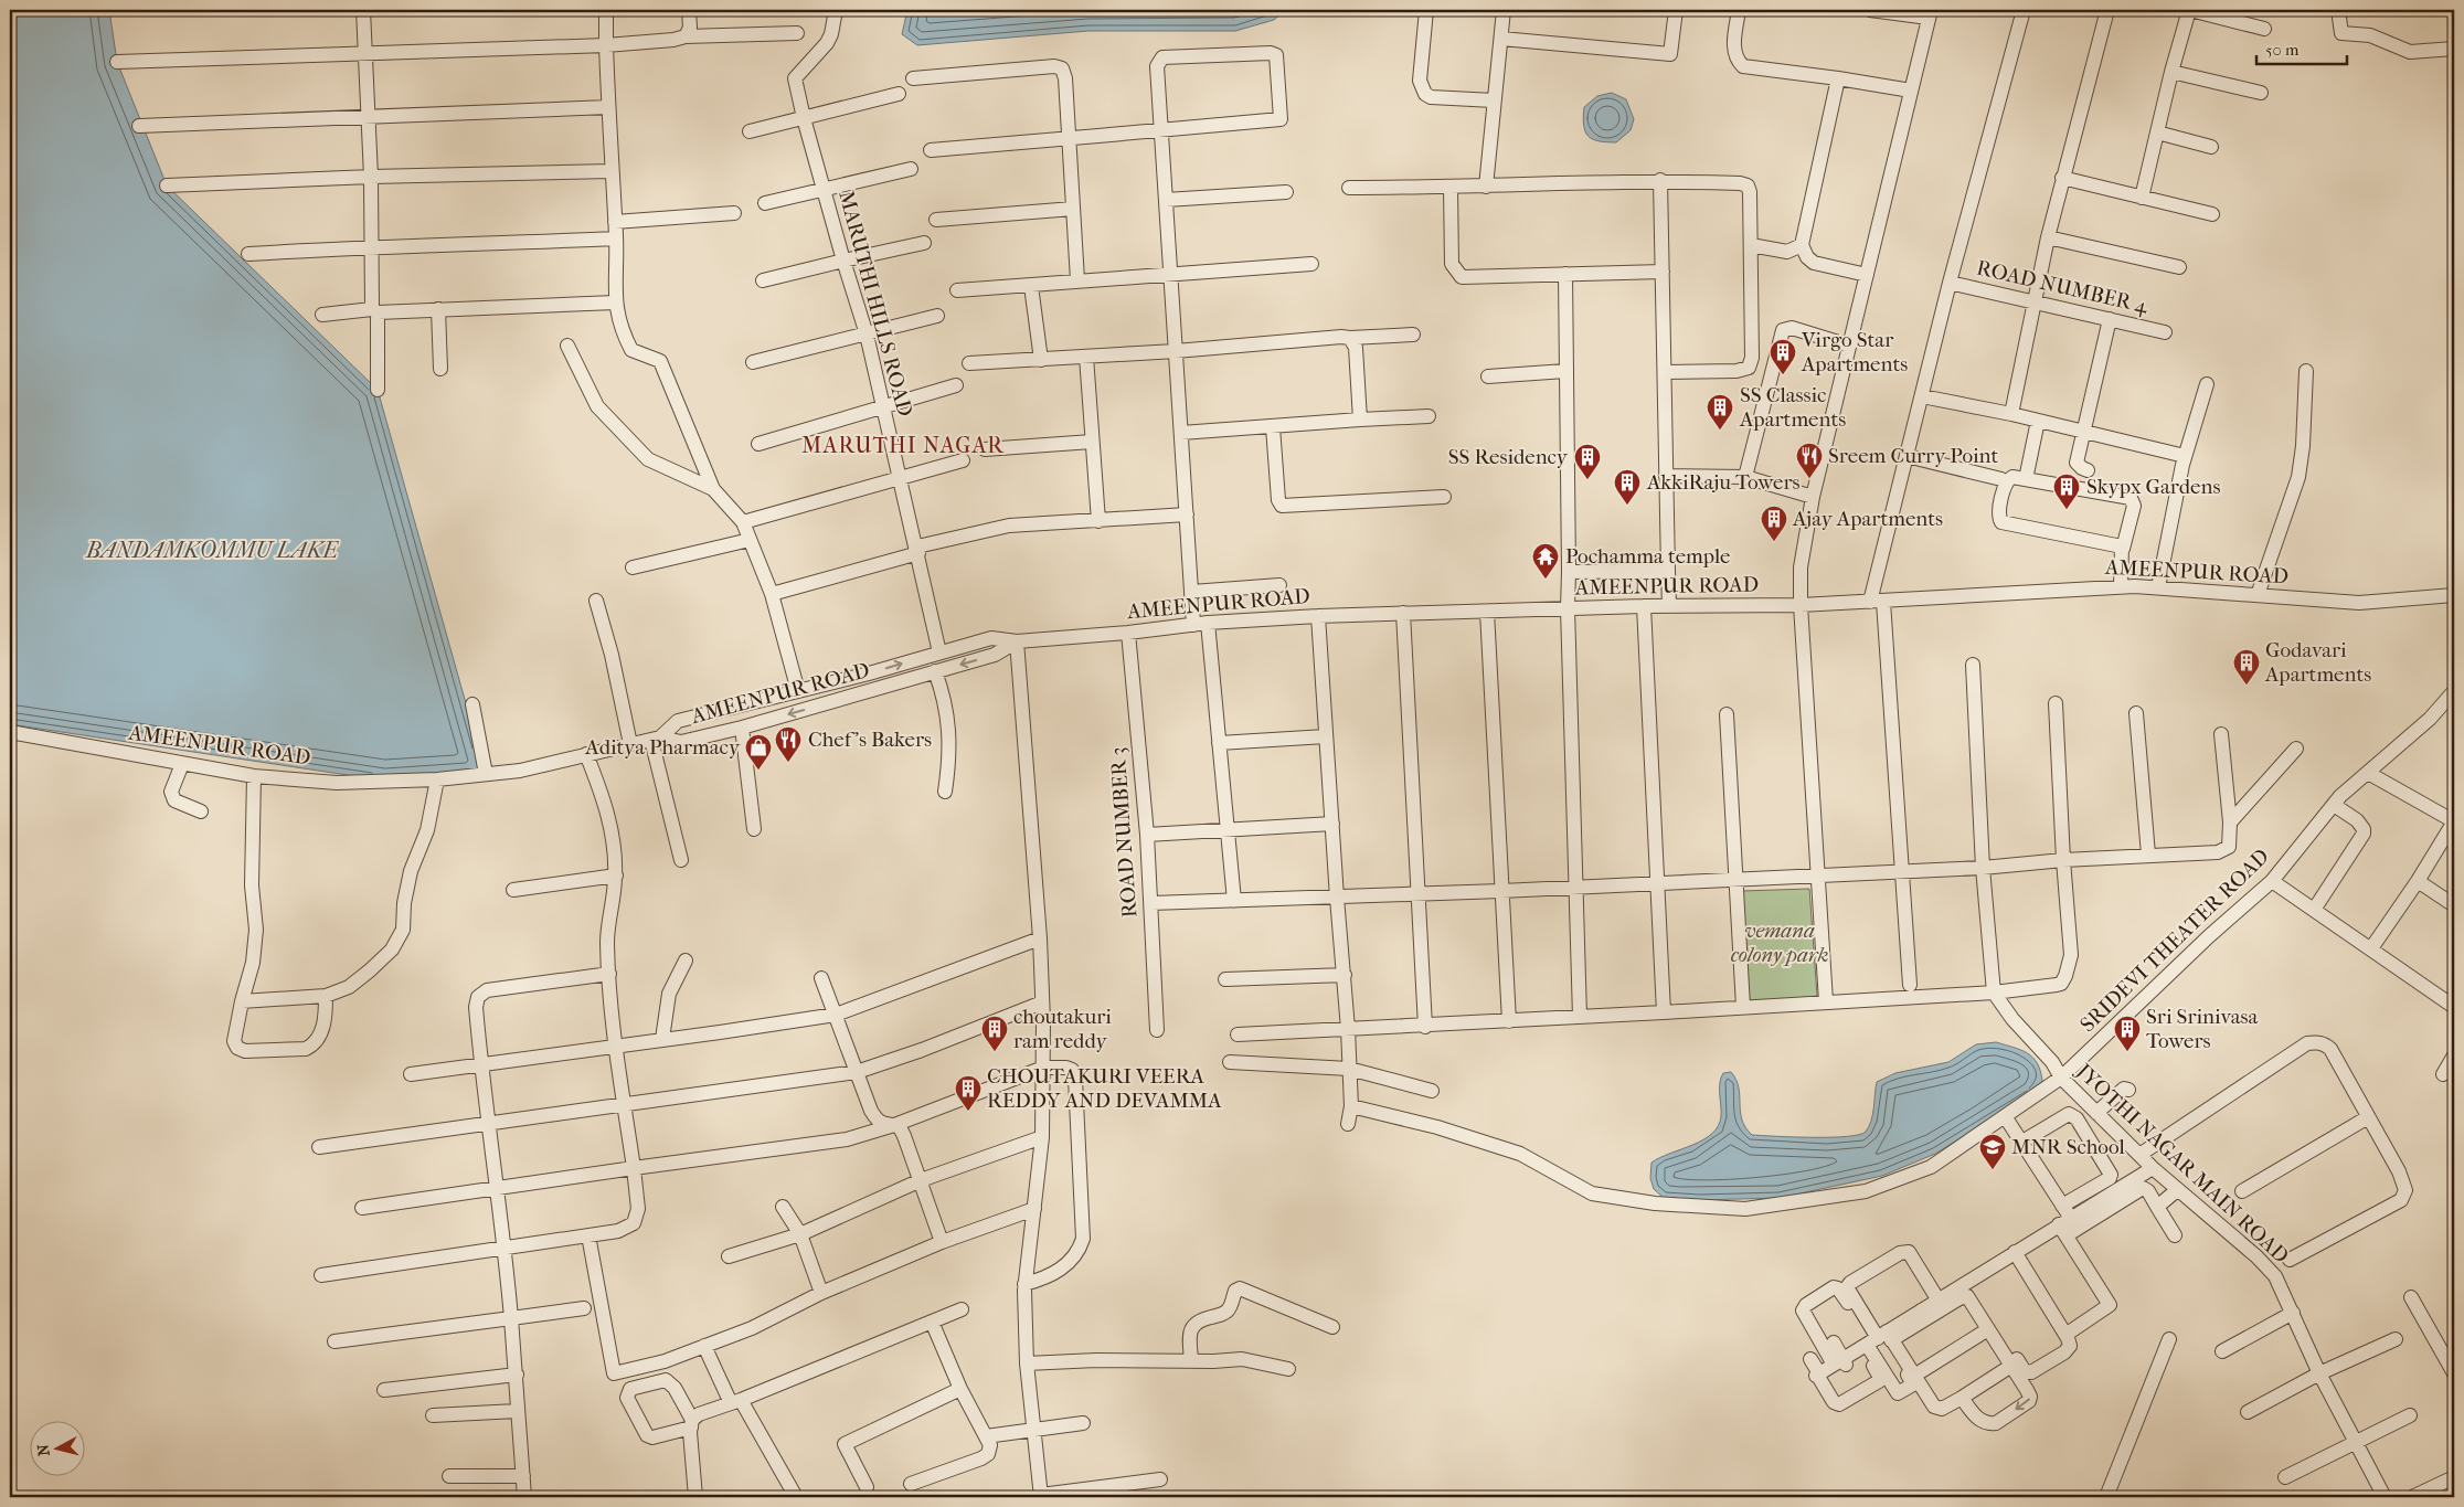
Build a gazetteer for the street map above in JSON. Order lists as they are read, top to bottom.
{
  "streets": {
    "street": [
      "ROAD NUMBER 4",
      "MARUTHI HILLS ROAD",
      "AMEENPUR ROAD",
      "ROAD NUMBER 3",
      "SRIDEVI THEATER ROAD",
      "JYOTHI NAGAR MAIN ROAD"
    ]
  },
  "crossings": [
    ["AMEENPUR ROAD", "ROAD NUMBER 3"],
    ["SRIDEVI THEATER ROAD", "JYOTHI NAGAR MAIN ROAD"]
  ],
  "districts": ["MARUTHI NAGAR"],
  "water": ["BANDAMKOMMU LAKE"],
  "parks": ["vemana colony park"],
  "places": {
    "building": [
      "Virgo Star Apartments",
      "SS Classic Apartments",
      "SS Residency",
      "AkkiRaju Towers",
      "Skypx Gardens",
      "Ajay Apartments",
      "Godavari Apartments",
      "choutakuri ram reddy",
      "Sri Srinivasa Towers",
      "CHOUTAKURI VEERA REDDY AND DEVAMMA"
    ],
    "restaurant": ["Sreem Curry Point", "Chef's Bakers"],
    "temple": ["Pochamma temple"],
    "shop": ["Aditya Pharmacy"],
    "school or university": ["MNR School"]
  },
  "scale_bar": "50 m",
  "north": "left"
}
